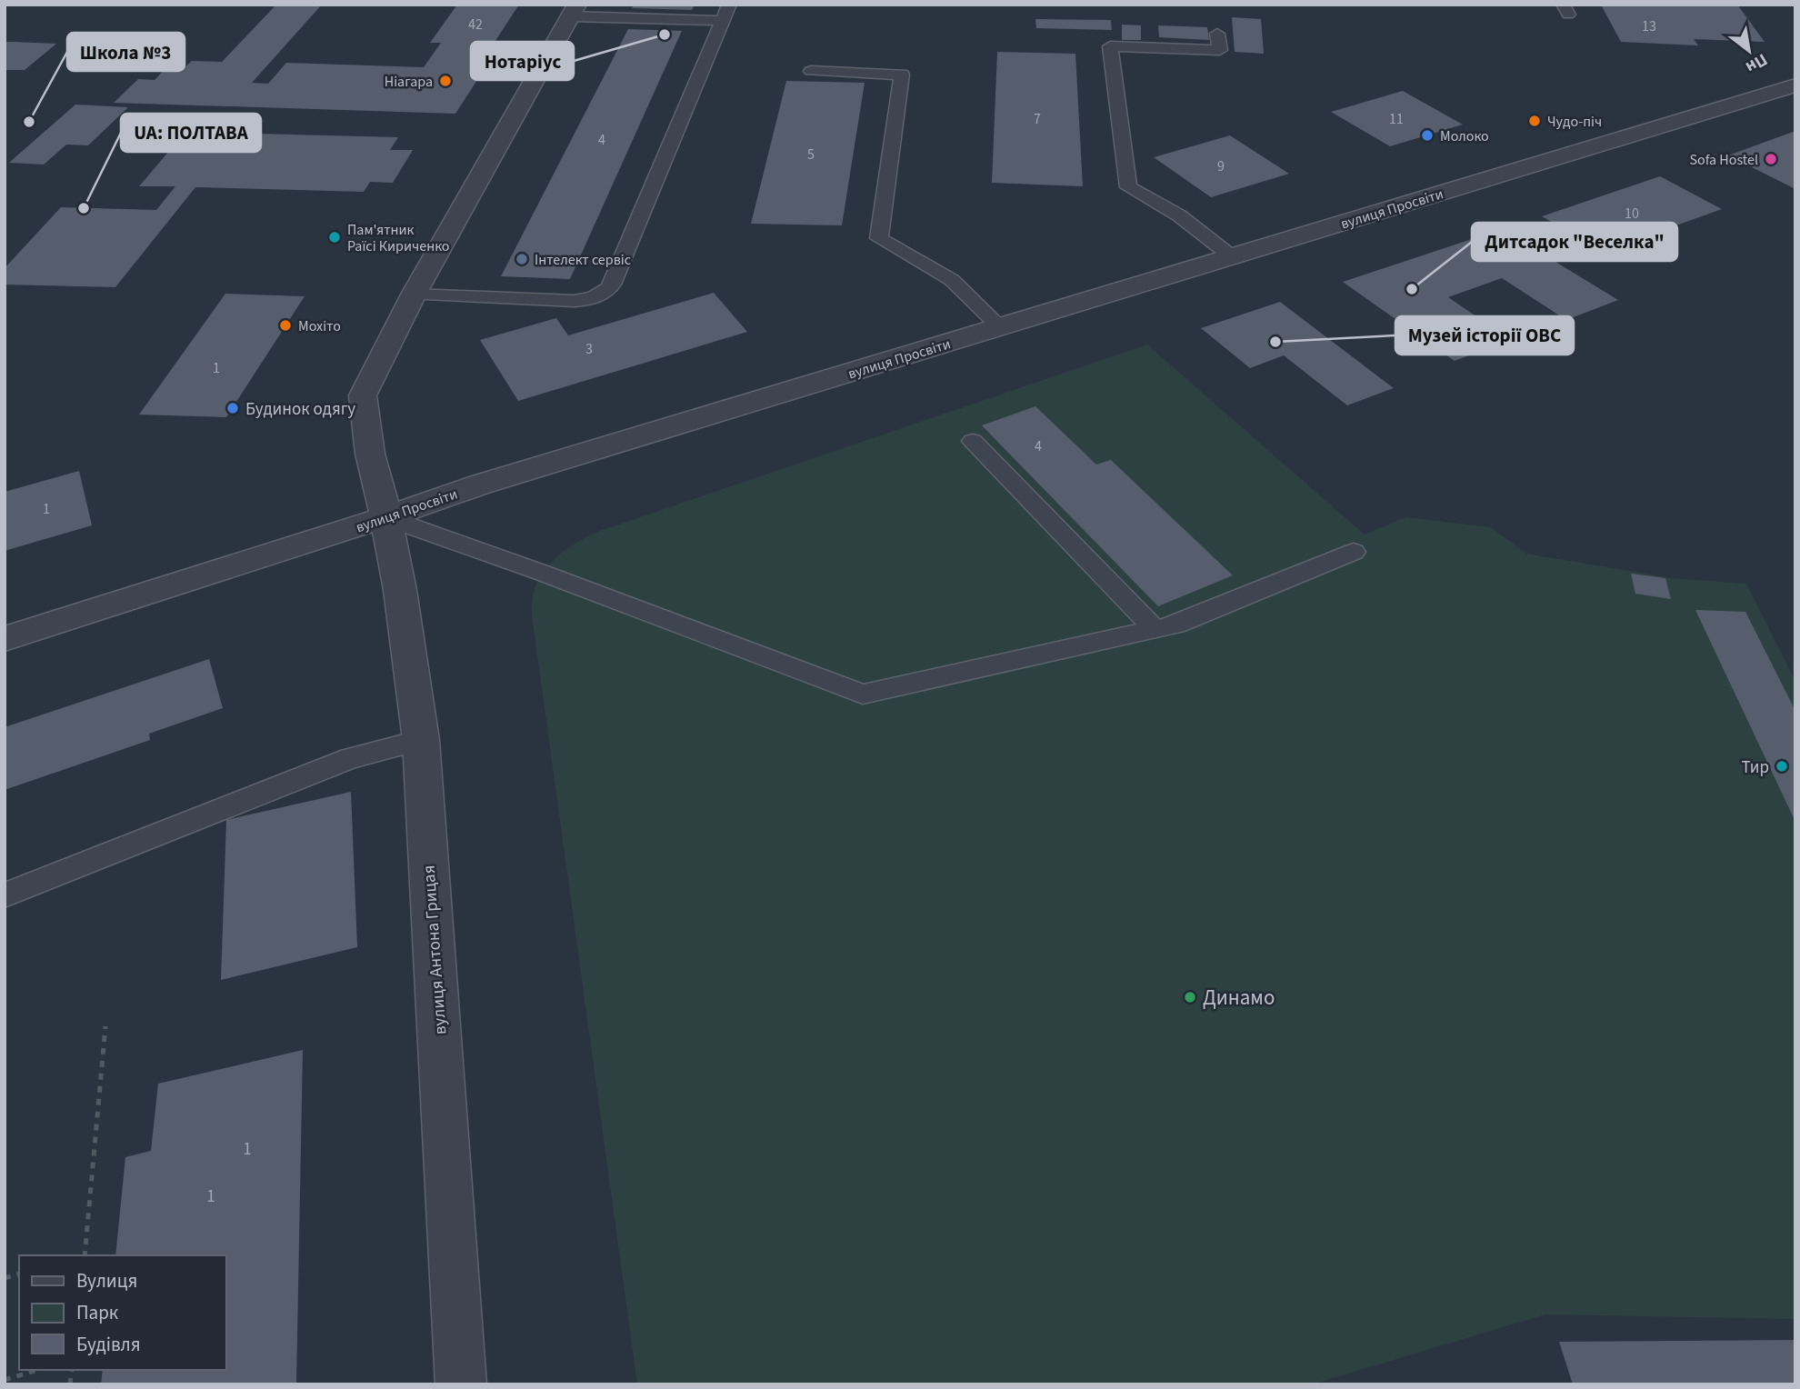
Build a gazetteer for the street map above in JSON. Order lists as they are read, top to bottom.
{
  "streets": {
    "street": ["вулиця Просвіти", "вулиця Антона Грицая"]
  },
  "crossings": [
    ["вулиця Просвіти", "вулиця Антона Грицая"]
  ],
  "places": [
    "Нотаріус",
    "Ніагара",
    "Чудо-піч",
    "Школа №3",
    "Молоко",
    "Sofa Hostel",
    "UA: ПОЛТАВА",
    "Пам'ятник Раїсі Кириченко",
    "Інтелект сервіс",
    "Дитсадок \"Веселка\"",
    "Мохіто",
    "Музей історії ОВС",
    "Будинок одягу",
    "Тир",
    "Динамо"
  ],
  "house_numbers": [
    "42",
    "13",
    "7",
    "11",
    "4",
    "5",
    "9",
    "10",
    "3",
    "1",
    "4",
    "1",
    "1",
    "1"
  ],
  "legend": ["Вулиця", "Парк", "Будівля"],
  "north": "bottom right"
}
